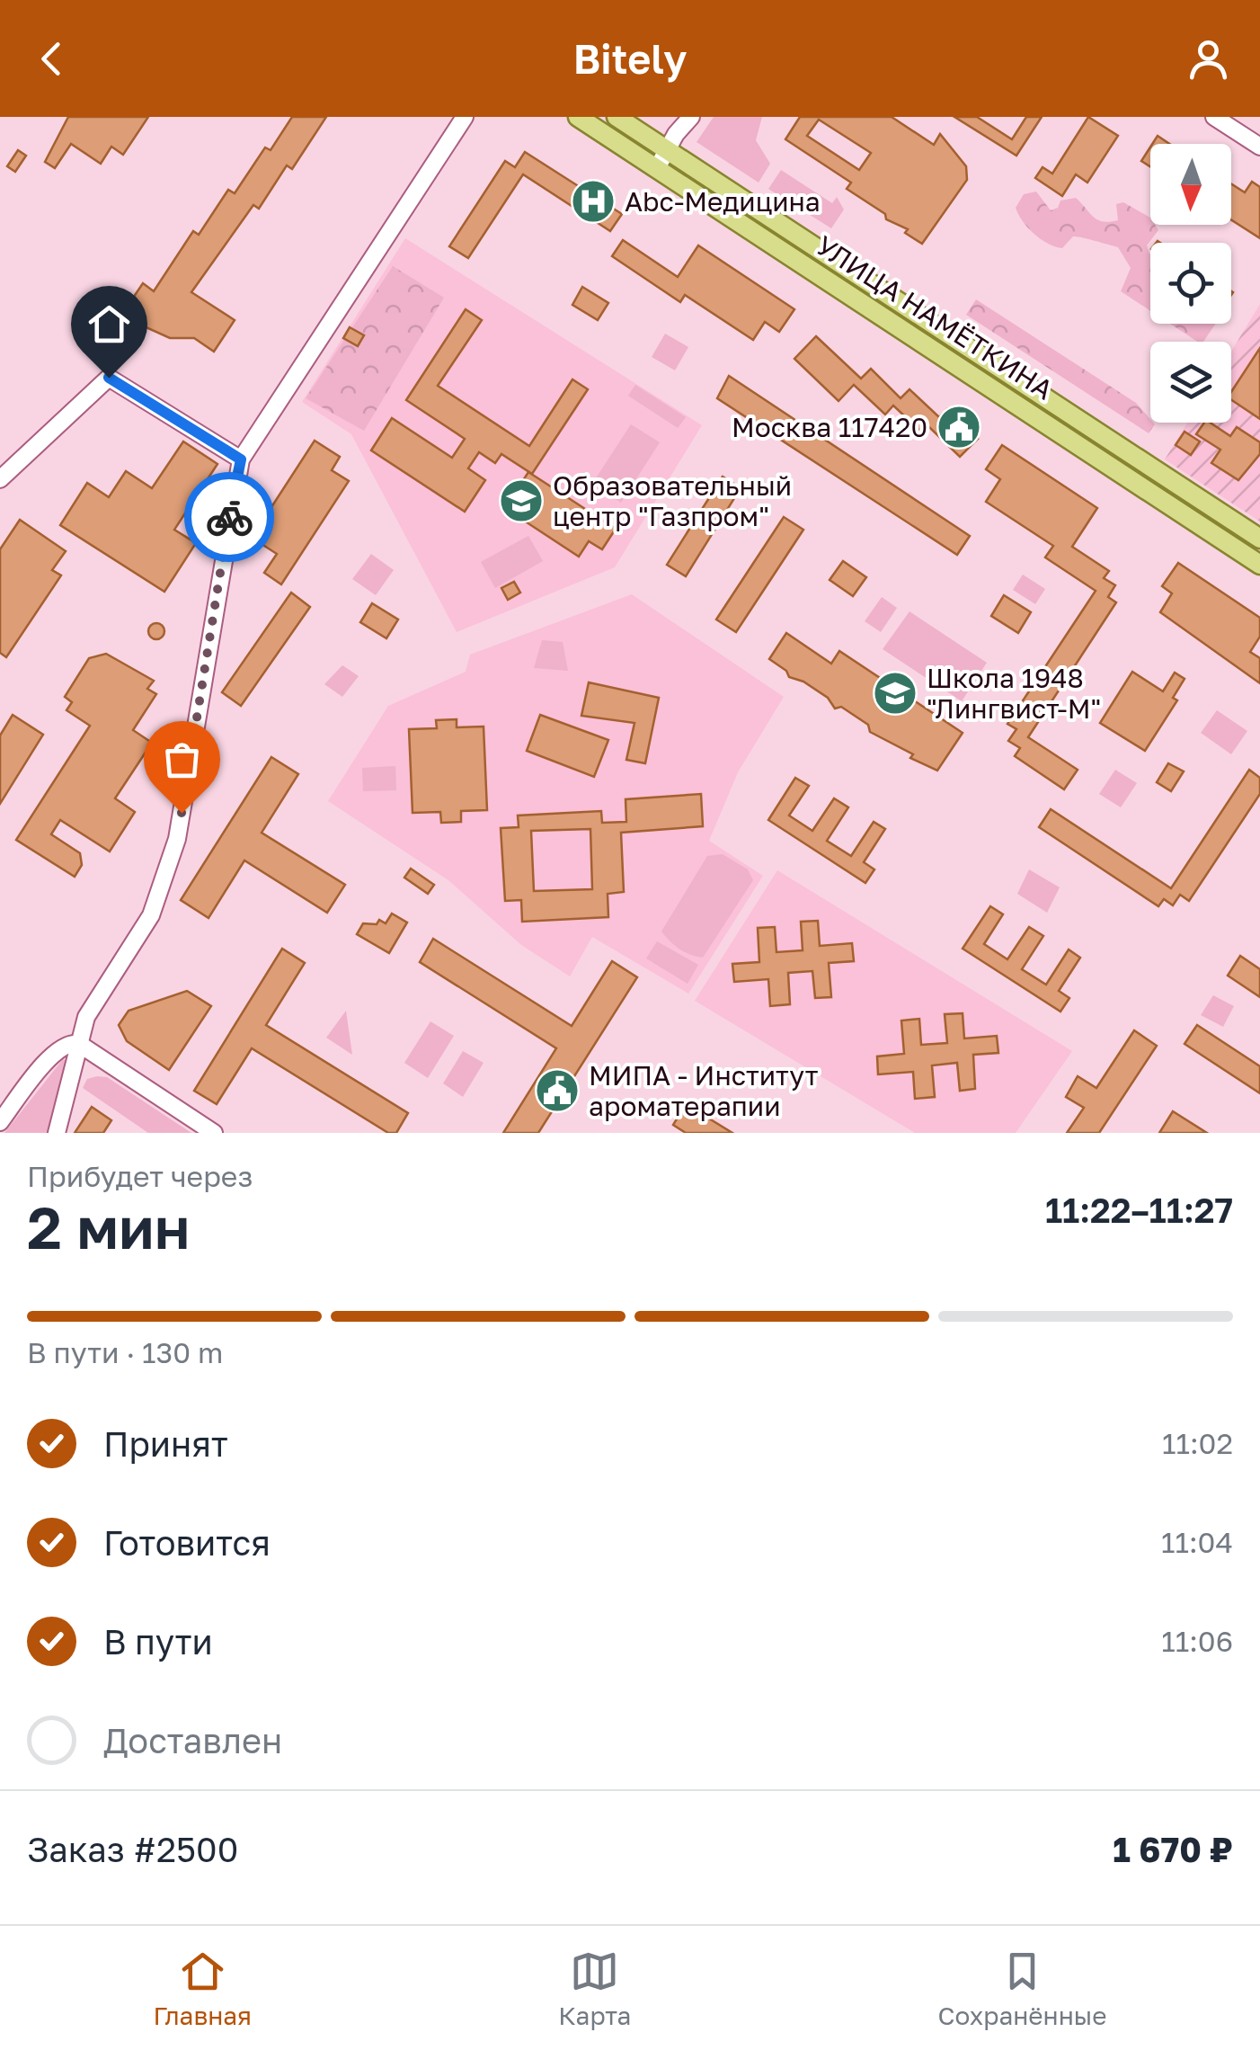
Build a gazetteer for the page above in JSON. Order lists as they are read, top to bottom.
{
  "streets": {
    "main road": ["УЛИЦА НАМЁТКИНА"]
  },
  "places": {
    "hospital": ["Abc-Медицина"],
    "public building": ["Москва 117420", "МИПА - Институт ароматерапии"],
    "school or university": ["Образовательный центр \"Газпром\"", "Школа 1948 \"Лингвист-М\""]
  },
  "north": "bottom",
  "page": {
    "header": "Bitely",
    "heading": ["2 мин", "Прибудет через", "11:22–11:27"],
    "panel": ["Заказ #2500", "1 670 ₽"],
    "bar": "В пути · 130 m",
    "list": [
      ["Принят", "11:02"],
      ["Готовится", "11:04"],
      ["В пути", "11:06"],
      "Доставлен"
    ],
    "tabs": ["Главная", "Карта", "Сохранённые"]
  }
}
